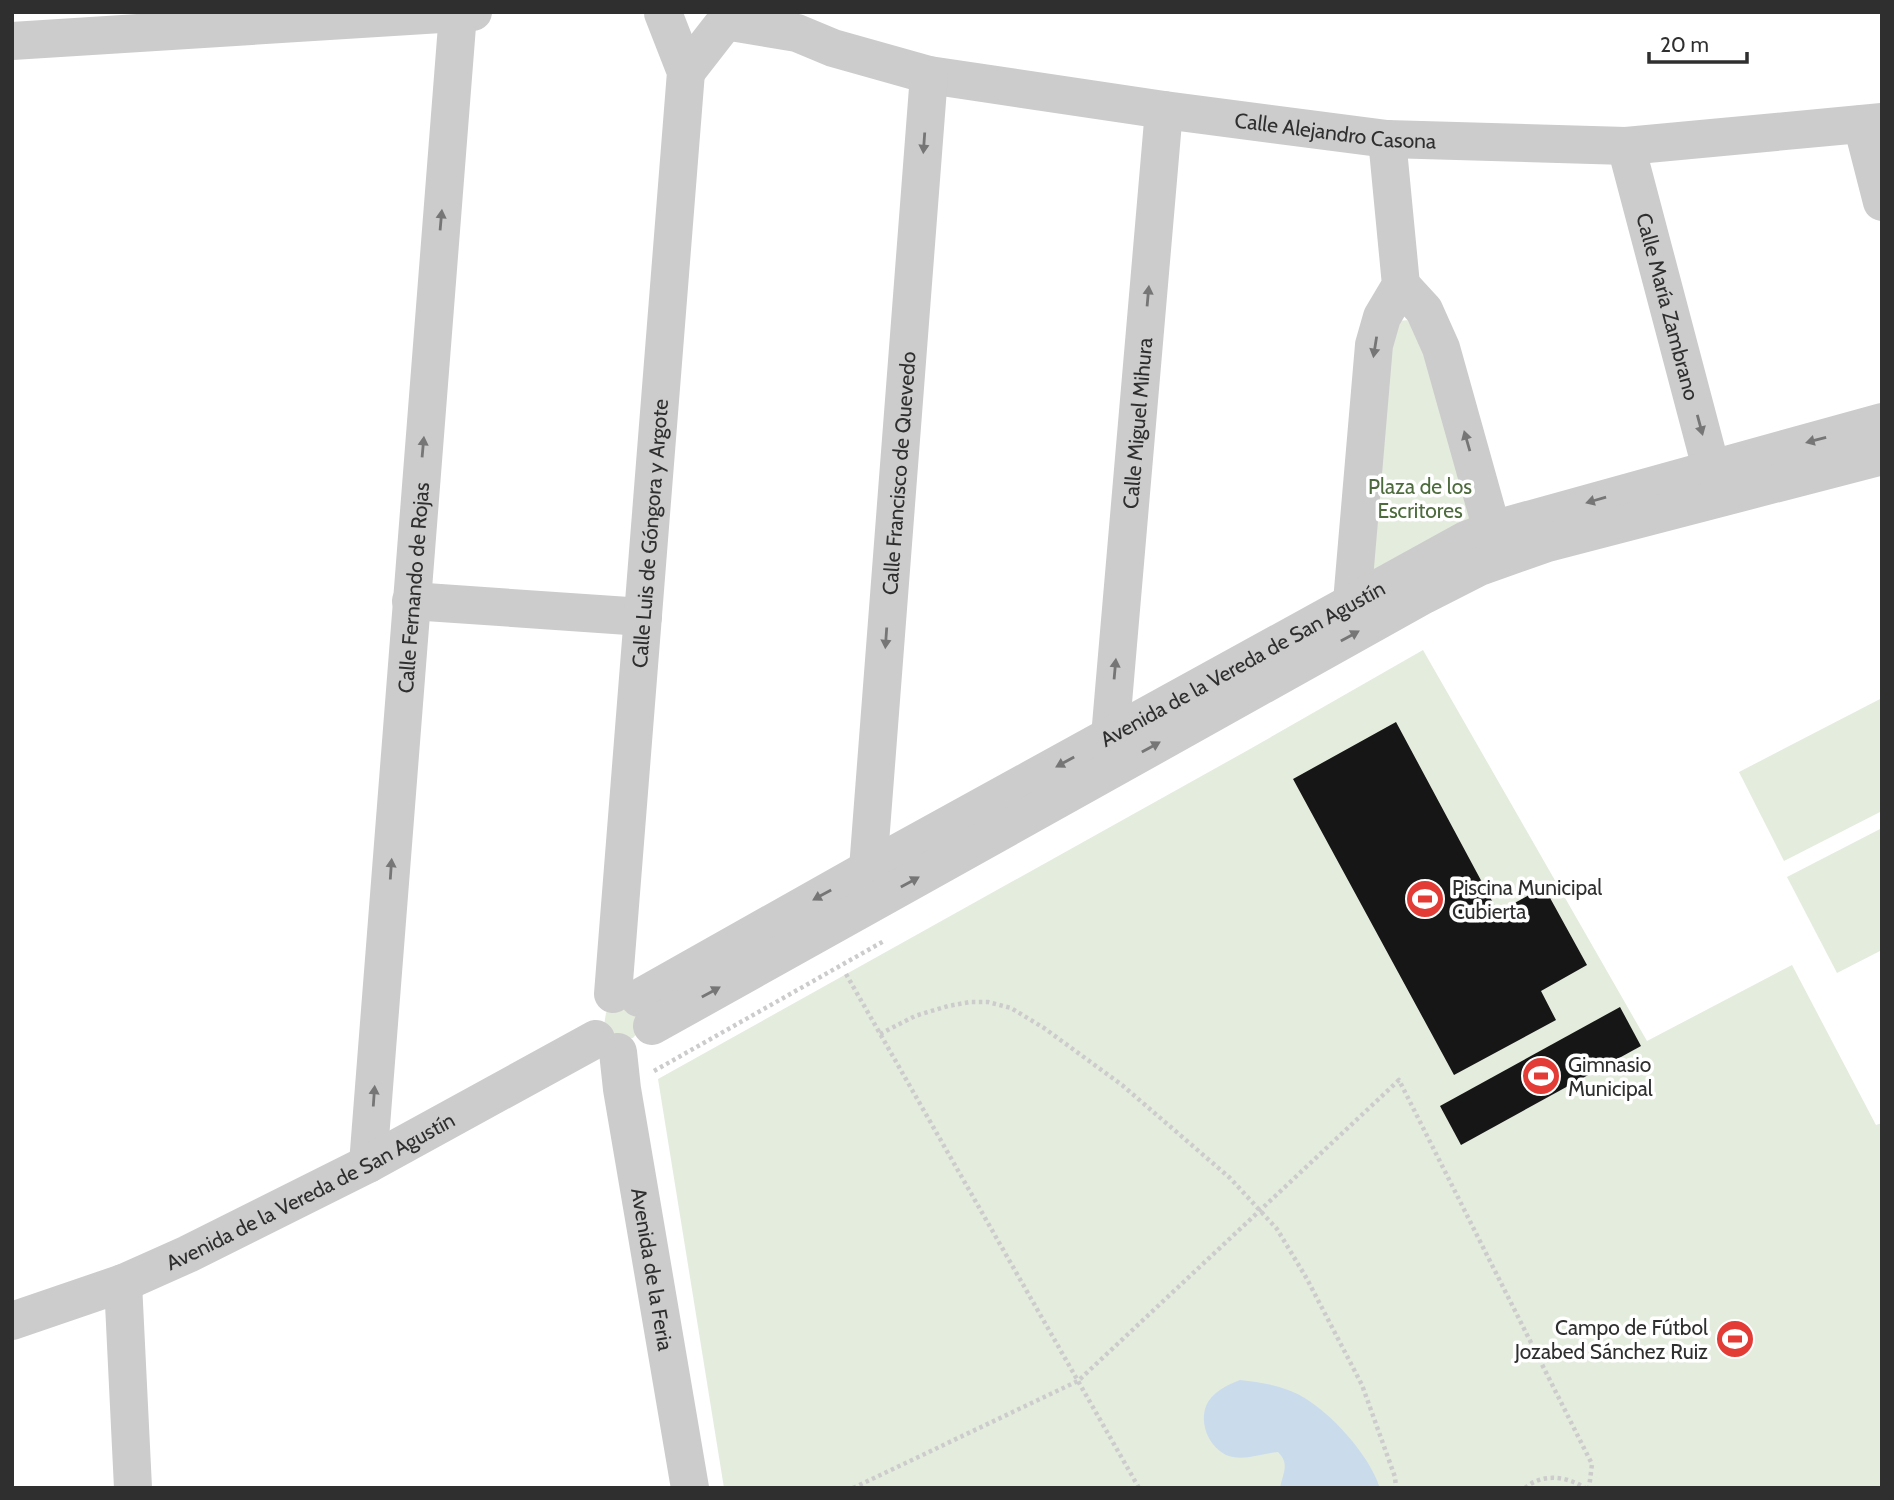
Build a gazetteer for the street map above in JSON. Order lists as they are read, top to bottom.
{
  "streets": {
    "street": [
      "Calle Alejandro Casona",
      "Calle María Zambrano",
      "Calle Miguel Mihura",
      "Calle Francisco de Quevedo",
      "Calle Luis de Góngora y Argote",
      "Calle Fernando de Rojas",
      "Avenida de la Vereda de San Agustín",
      "Avenida de la Feria"
    ]
  },
  "crossings": [
    ["Calle Alejandro Casona", "Calle María Zambrano"],
    ["Calle Alejandro Casona", "Calle Miguel Mihura"],
    ["Calle Alejandro Casona", "Calle Francisco de Quevedo"],
    ["Calle Alejandro Casona", "Calle Luis de Góngora y Argote"],
    ["Calle María Zambrano", "Avenida de la Vereda de San Agustín"],
    ["Calle Miguel Mihura", "Avenida de la Vereda de San Agustín"],
    ["Calle Francisco de Quevedo", "Avenida de la Vereda de San Agustín"],
    ["Calle Luis de Góngora y Argote", "Avenida de la Vereda de San Agustín"],
    ["Calle Luis de Góngora y Argote", "Avenida de la Feria"],
    ["Calle Fernando de Rojas", "Avenida de la Vereda de San Agustín"],
    ["Avenida de la Vereda de San Agustín", "Avenida de la Feria"]
  ],
  "one_way": ["Calle Francisco de Quevedo", "Calle Fernando de Rojas"],
  "parks": ["Plaza de los Escritores"],
  "places": {
    "sports": ["Piscina Municipal Cubierta", "Gimnasio Municipal", "Campo de Fútbol Jozabed Sánchez Ruiz"]
  },
  "scale_bar": "20 m"
}
